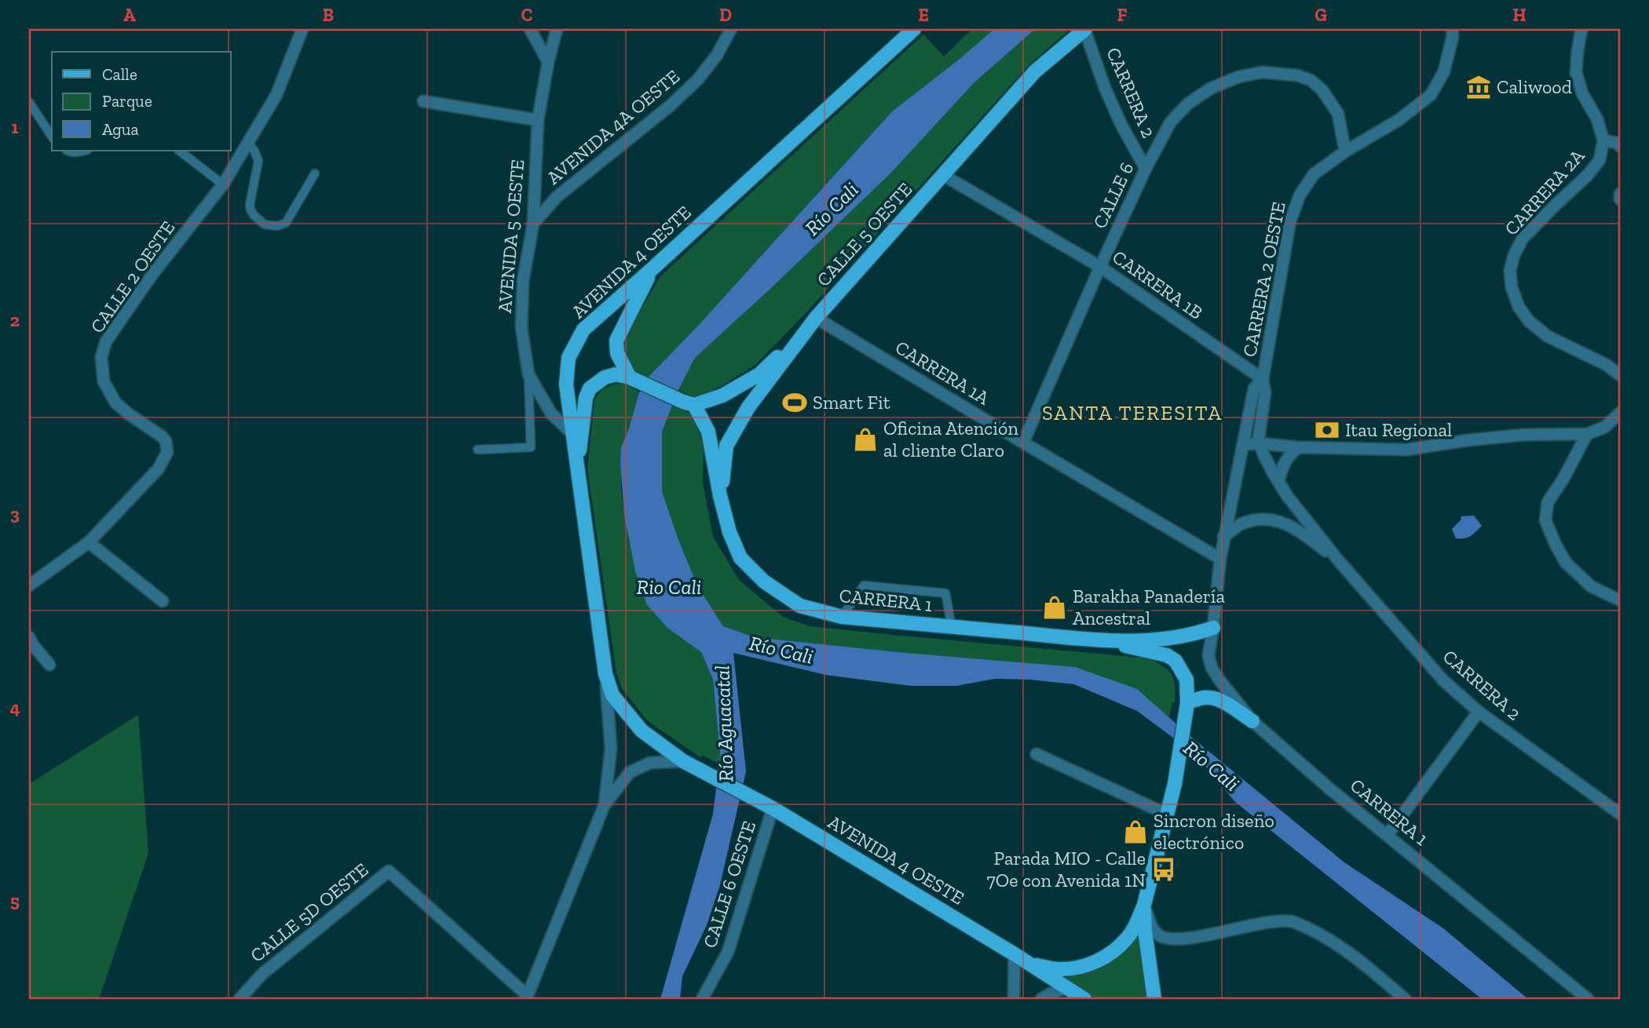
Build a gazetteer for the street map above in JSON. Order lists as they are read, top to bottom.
{
  "streets": {
    "main road": ["CALLE 5 OESTE", "AVENIDA 4 OESTE", "CARRERA 1"],
    "street": [
      "CARRERA 2",
      "AVENIDA 4A OESTE",
      "CARRERA 2A",
      "CALLE 6",
      "AVENIDA 5 OESTE",
      "CALLE 2 OESTE",
      "CARRERA 2 OESTE",
      "CARRERA 1B",
      "CARRERA 1A",
      "CALLE 6 OESTE",
      "CALLE 5D OESTE"
    ]
  },
  "crossings": [
    ["CARRERA 2", "CALLE 6"],
    ["CARRERA 2", "CALLE 5 OESTE"],
    ["CARRERA 2", "CARRERA 2 OESTE"],
    ["CARRERA 2", "CARRERA 1"],
    ["AVENIDA 4A OESTE", "AVENIDA 5 OESTE"],
    ["CALLE 6", "CARRERA 2 OESTE"],
    ["CALLE 6", "CARRERA 1B"],
    ["CALLE 6", "CARRERA 1A"],
    ["CALLE 5 OESTE", "CARRERA 1B"],
    ["CALLE 5 OESTE", "CARRERA 1A"],
    ["CALLE 5 OESTE", "CARRERA 1"],
    ["AVENIDA 5 OESTE", "AVENIDA 4 OESTE"],
    ["AVENIDA 4 OESTE", "CALLE 6 OESTE"],
    ["AVENIDA 4 OESTE", "CALLE 5D OESTE"],
    ["CARRERA 2 OESTE", "CARRERA 1B"],
    ["CARRERA 2 OESTE", "CARRERA 1"],
    ["CARRERA 1B", "CARRERA 1"],
    ["CARRERA 1A", "CARRERA 1"]
  ],
  "districts": ["SANTA TERESITA"],
  "water": ["Río Cali", "Rio Cali", "Río Aguacatal"],
  "places": {
    "museum": ["Caliwood"],
    "sports": ["Smart Fit"],
    "bank": ["Itau Regional"],
    "shop": ["Oficina Atención al cliente Claro", "Barakha Panadería Ancestral", "Sincron diseño electrónico"],
    "bus stop": ["Parada MIO - Calle 7Oe con Avenida 1N"]
  },
  "legend": ["Calle", "Parque", "Agua"],
  "grid": {
    "columns": [
      "A",
      "B",
      "C",
      "D",
      "E",
      "F",
      "G",
      "H"
    ],
    "rows": [
      "1",
      "2",
      "3",
      "4",
      "5"
    ]
  }
}
